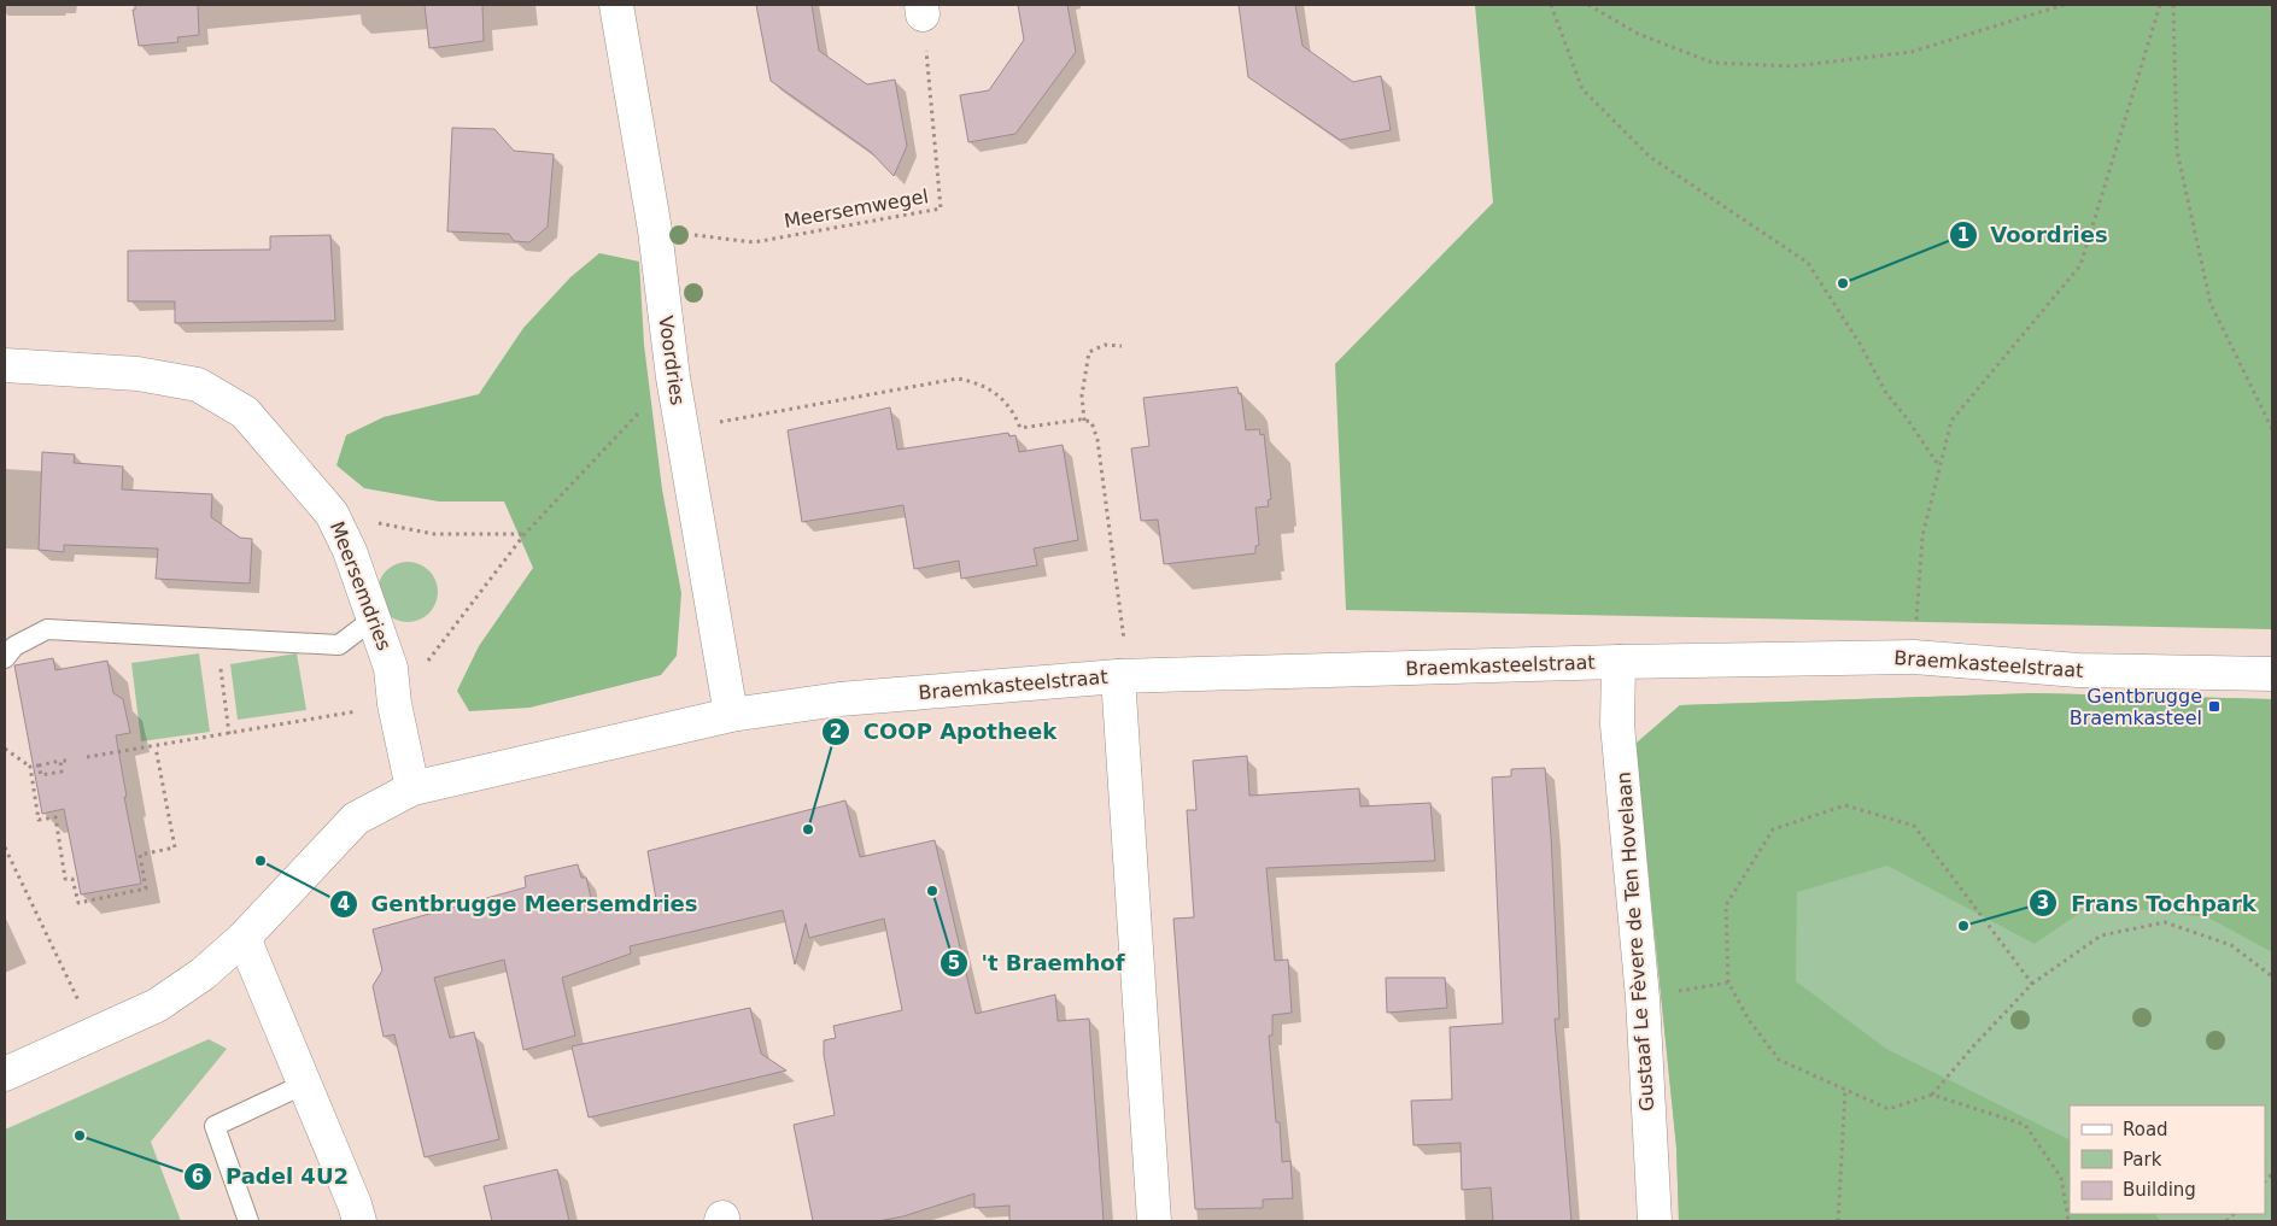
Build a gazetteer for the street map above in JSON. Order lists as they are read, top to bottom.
{
  "streets": {
    "street": [
      "Voordries",
      "Meersemdries",
      "Braemkasteelstraat",
      "Gustaaf Le Fèvere de Ten Hovelaan"
    ],
    "path": ["Meersemwegel"]
  },
  "crossings": [
    ["Meersemwegel", "Voordries"],
    ["Voordries", "Braemkasteelstraat"],
    ["Braemkasteelstraat", "Gustaaf Le Fèvere de Ten Hovelaan"]
  ],
  "places": {
    "other": [
      "Voordries",
      "COOP Apotheek",
      "Gentbrugge Meersemdries",
      "'t Braemhof",
      "Frans Tochpark",
      "Padel 4U2"
    ],
    "transit": ["Gentbrugge Braemkasteel"]
  },
  "legend": ["Road", "Park", "Building"]
}
